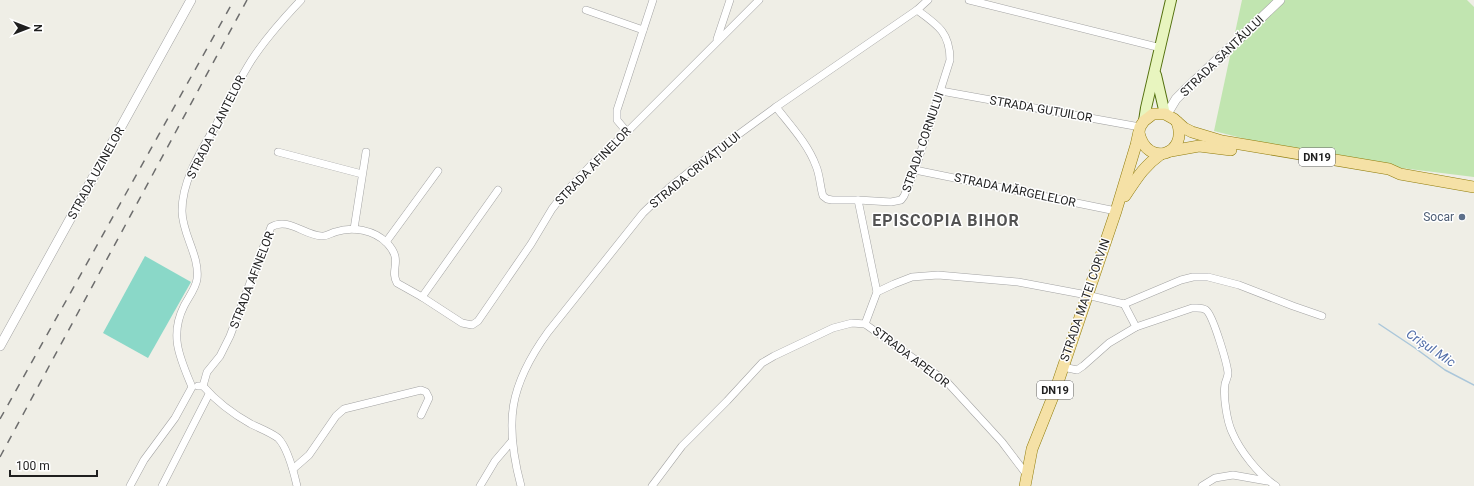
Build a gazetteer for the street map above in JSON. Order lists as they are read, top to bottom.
{
  "streets": {
    "main road": ["DN19", "STRADA MATEI CORVIN"],
    "street": [
      "STRADA SANTĂULUI",
      "STRADA GUTUILOR",
      "STRADA PLANTELOR",
      "STRADA CORNULUI",
      "STRADA AFINELOR",
      "STRADA CRIVĂȚULUI",
      "STRADA UZINELOR",
      "STRADA MĂRGELELOR",
      "STRADA APELOR"
    ]
  },
  "crossings": [
    ["STRADA SANTĂULUI", "STRADA GUTUILOR"],
    ["STRADA SANTĂULUI", "DN19"],
    ["STRADA SANTĂULUI", "STRADA MATEI CORVIN"],
    ["STRADA GUTUILOR", "STRADA CORNULUI"],
    ["STRADA GUTUILOR", "DN19"],
    ["STRADA GUTUILOR", "STRADA MATEI CORVIN"],
    ["STRADA CORNULUI", "STRADA CRIVĂȚULUI"],
    ["STRADA CORNULUI", "STRADA MĂRGELELOR"],
    ["DN19", "STRADA MATEI CORVIN"],
    ["STRADA MĂRGELELOR", "STRADA MATEI CORVIN"],
    ["STRADA MATEI CORVIN", "STRADA APELOR"]
  ],
  "districts": ["EPISCOPIA BIHOR"],
  "water": ["Crișul Mic"],
  "places": ["Socar"],
  "scale_bar": "100 m",
  "north": "right"
}
